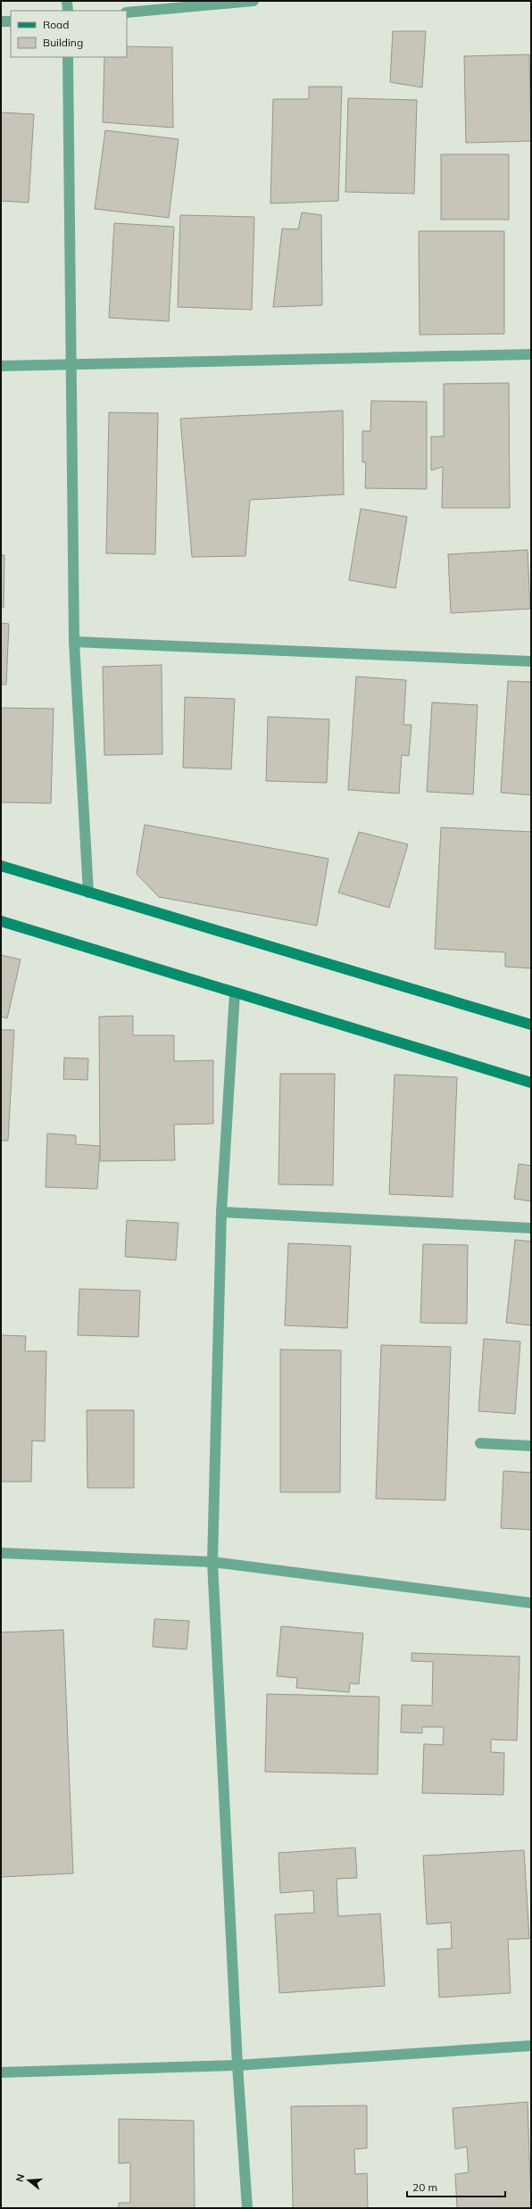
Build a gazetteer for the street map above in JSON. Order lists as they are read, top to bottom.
{
  "legend": ["Road", "Building"],
  "scale_bar": "20 m",
  "north": "left"
}
